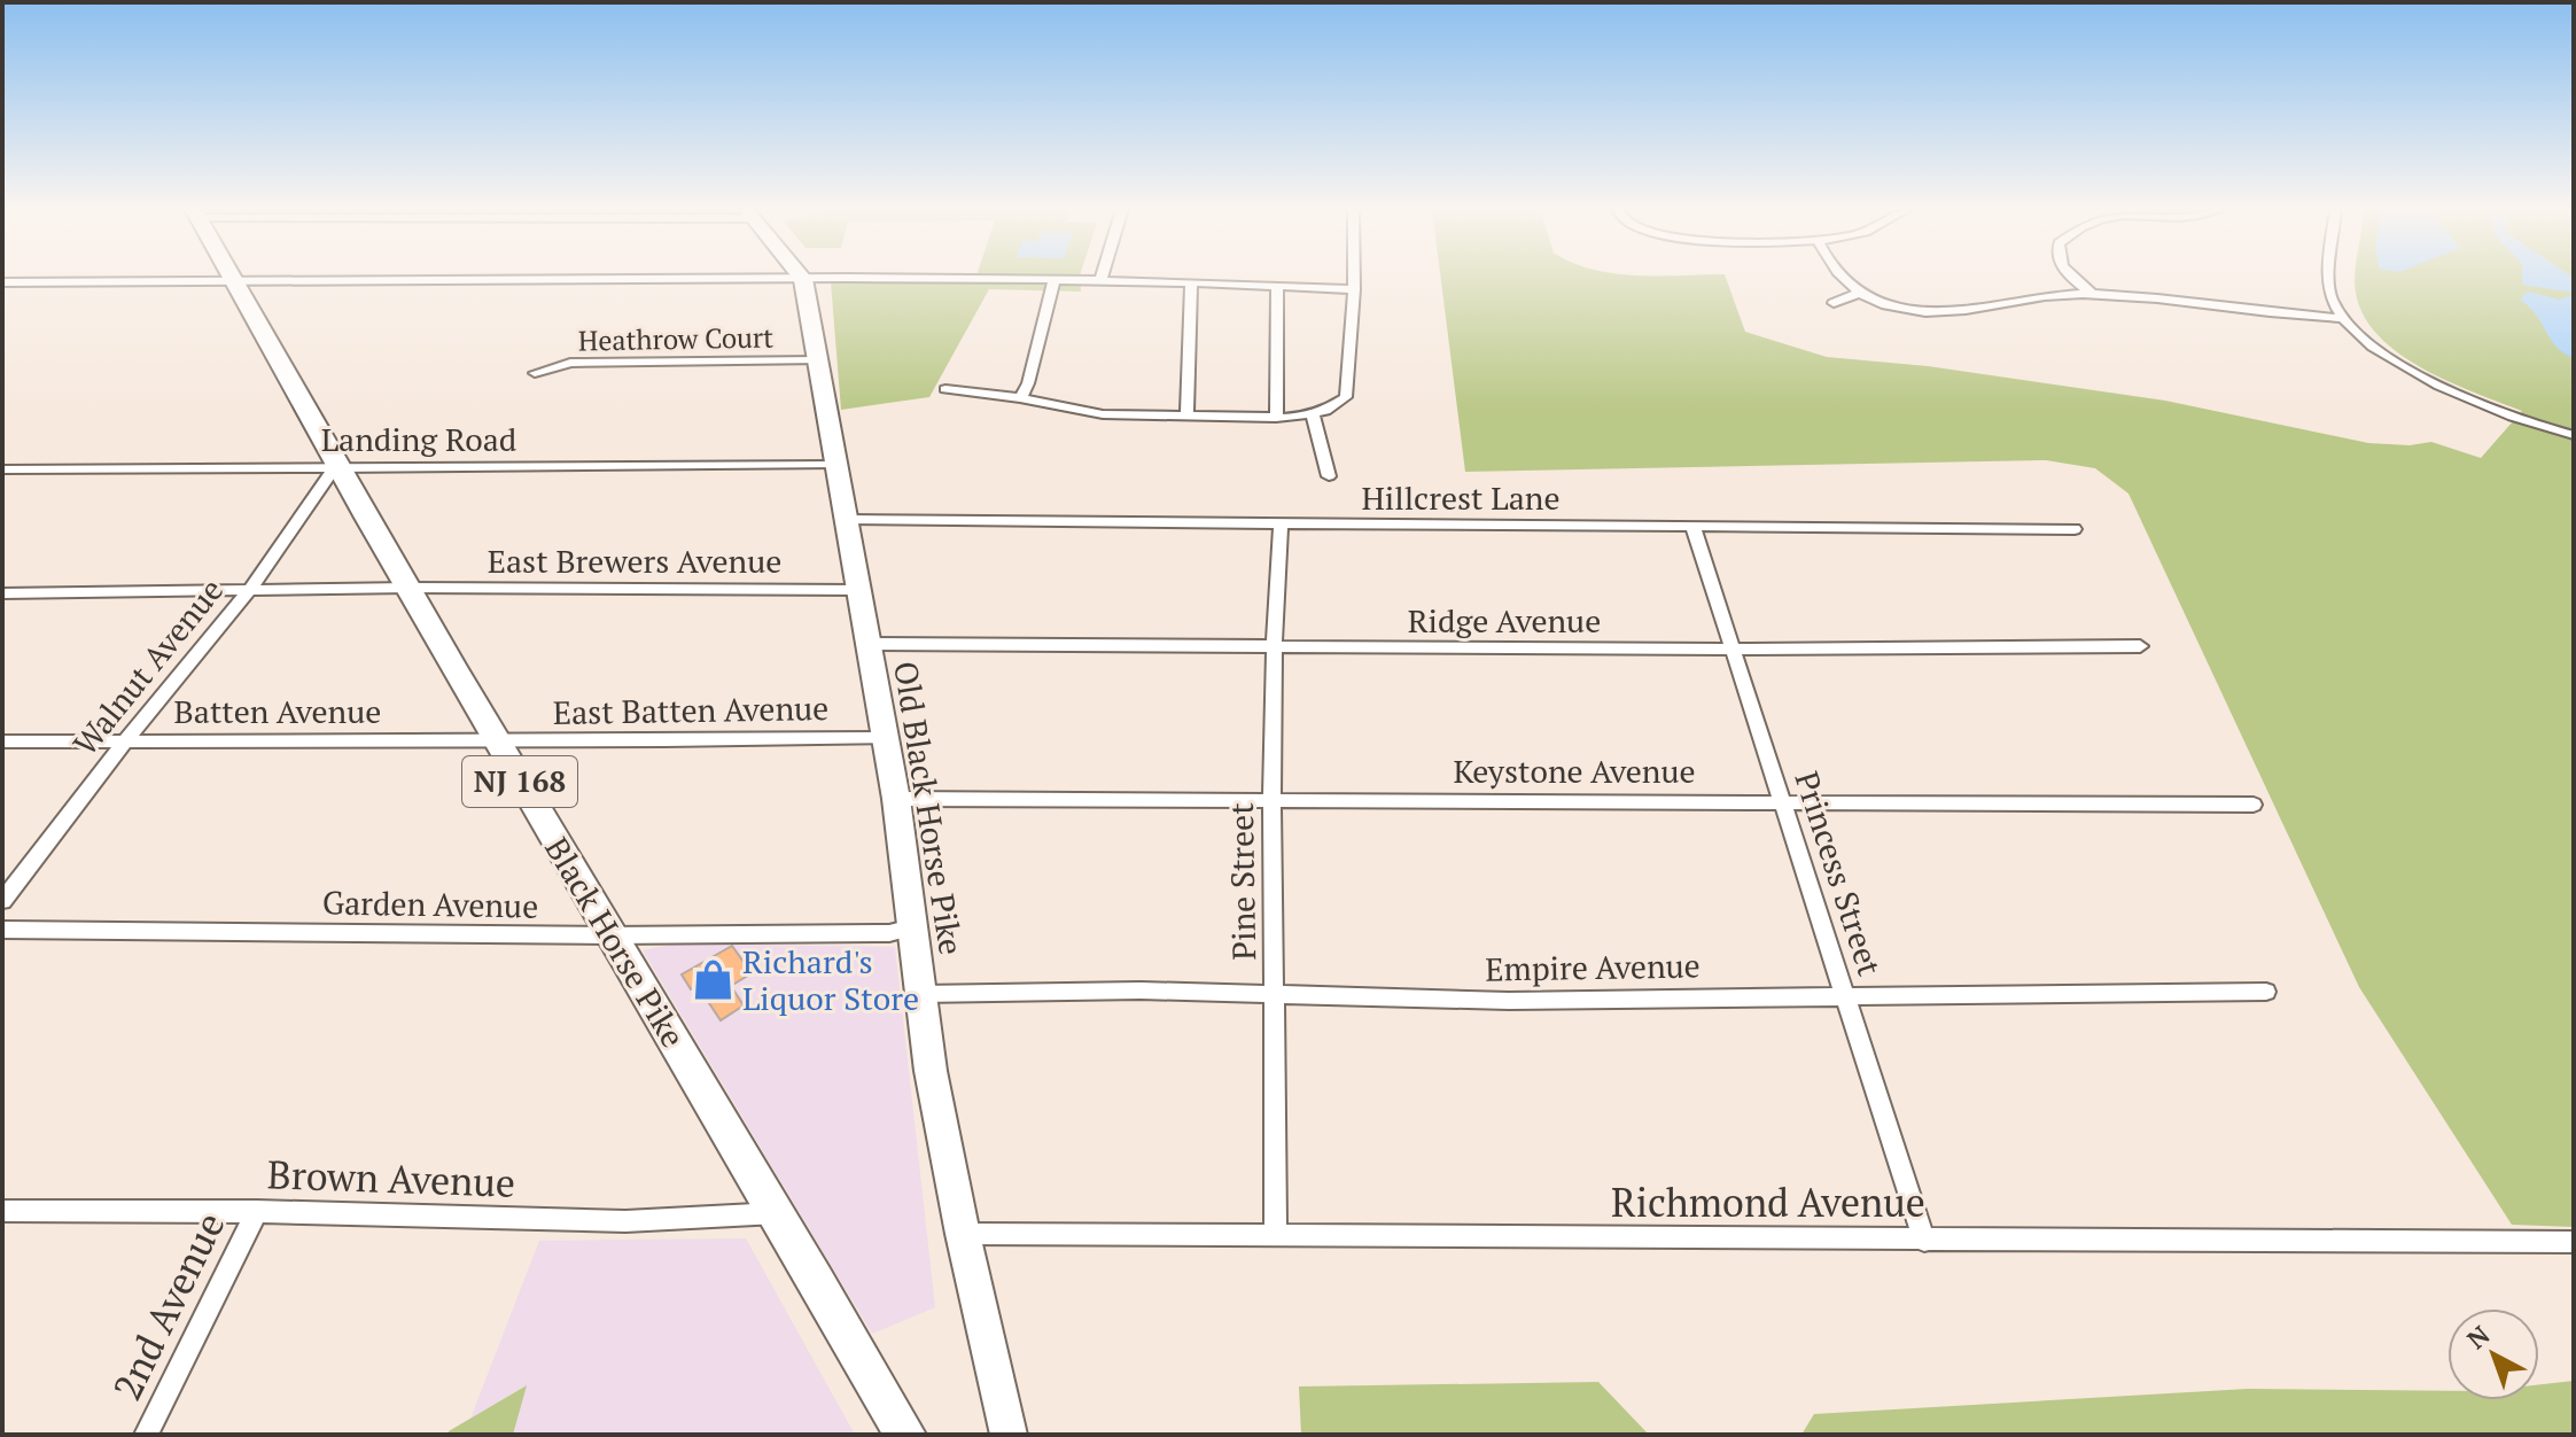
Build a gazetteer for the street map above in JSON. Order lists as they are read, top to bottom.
{
  "streets": {
    "main road": ["NJ 168", "Black Horse Pike"],
    "street": [
      "Heathrow Court",
      "Landing Road",
      "Hillcrest Lane",
      "East Brewers Avenue",
      "Ridge Avenue",
      "Walnut Avenue",
      "East Batten Avenue",
      "Batten Avenue",
      "Keystone Avenue",
      "Old Black Horse Pike",
      "Princess Street",
      "Pine Street",
      "Garden Avenue",
      "Empire Avenue",
      "Brown Avenue",
      "Richmond Avenue",
      "2nd Avenue"
    ]
  },
  "crossings": [
    ["Heathrow Court", "Old Black Horse Pike"],
    ["Landing Road", "Walnut Avenue"],
    ["Landing Road", "Old Black Horse Pike"],
    ["Landing Road", "Black Horse Pike"],
    ["Hillcrest Lane", "Old Black Horse Pike"],
    ["Hillcrest Lane", "Princess Street"],
    ["Hillcrest Lane", "Pine Street"],
    ["East Brewers Avenue", "Walnut Avenue"],
    ["East Brewers Avenue", "Old Black Horse Pike"],
    ["East Brewers Avenue", "Black Horse Pike"],
    ["Ridge Avenue", "Old Black Horse Pike"],
    ["Ridge Avenue", "Princess Street"],
    ["Ridge Avenue", "Pine Street"],
    ["Walnut Avenue", "Batten Avenue"],
    ["Walnut Avenue", "Black Horse Pike"],
    ["East Batten Avenue", "Batten Avenue"],
    ["East Batten Avenue", "Old Black Horse Pike"],
    ["East Batten Avenue", "Black Horse Pike"],
    ["Batten Avenue", "Black Horse Pike"],
    ["Keystone Avenue", "Old Black Horse Pike"],
    ["Keystone Avenue", "Princess Street"],
    ["Keystone Avenue", "Pine Street"],
    ["Old Black Horse Pike", "Garden Avenue"],
    ["Old Black Horse Pike", "Empire Avenue"],
    ["Old Black Horse Pike", "Richmond Avenue"],
    ["Princess Street", "Empire Avenue"],
    ["Princess Street", "Richmond Avenue"],
    ["Pine Street", "Empire Avenue"],
    ["Pine Street", "Richmond Avenue"],
    ["Garden Avenue", "Black Horse Pike"],
    ["Black Horse Pike", "Brown Avenue"],
    ["Brown Avenue", "2nd Avenue"]
  ],
  "places": {
    "shop": ["Richard's Liquor Store"]
  },
  "north": "top left"
}
